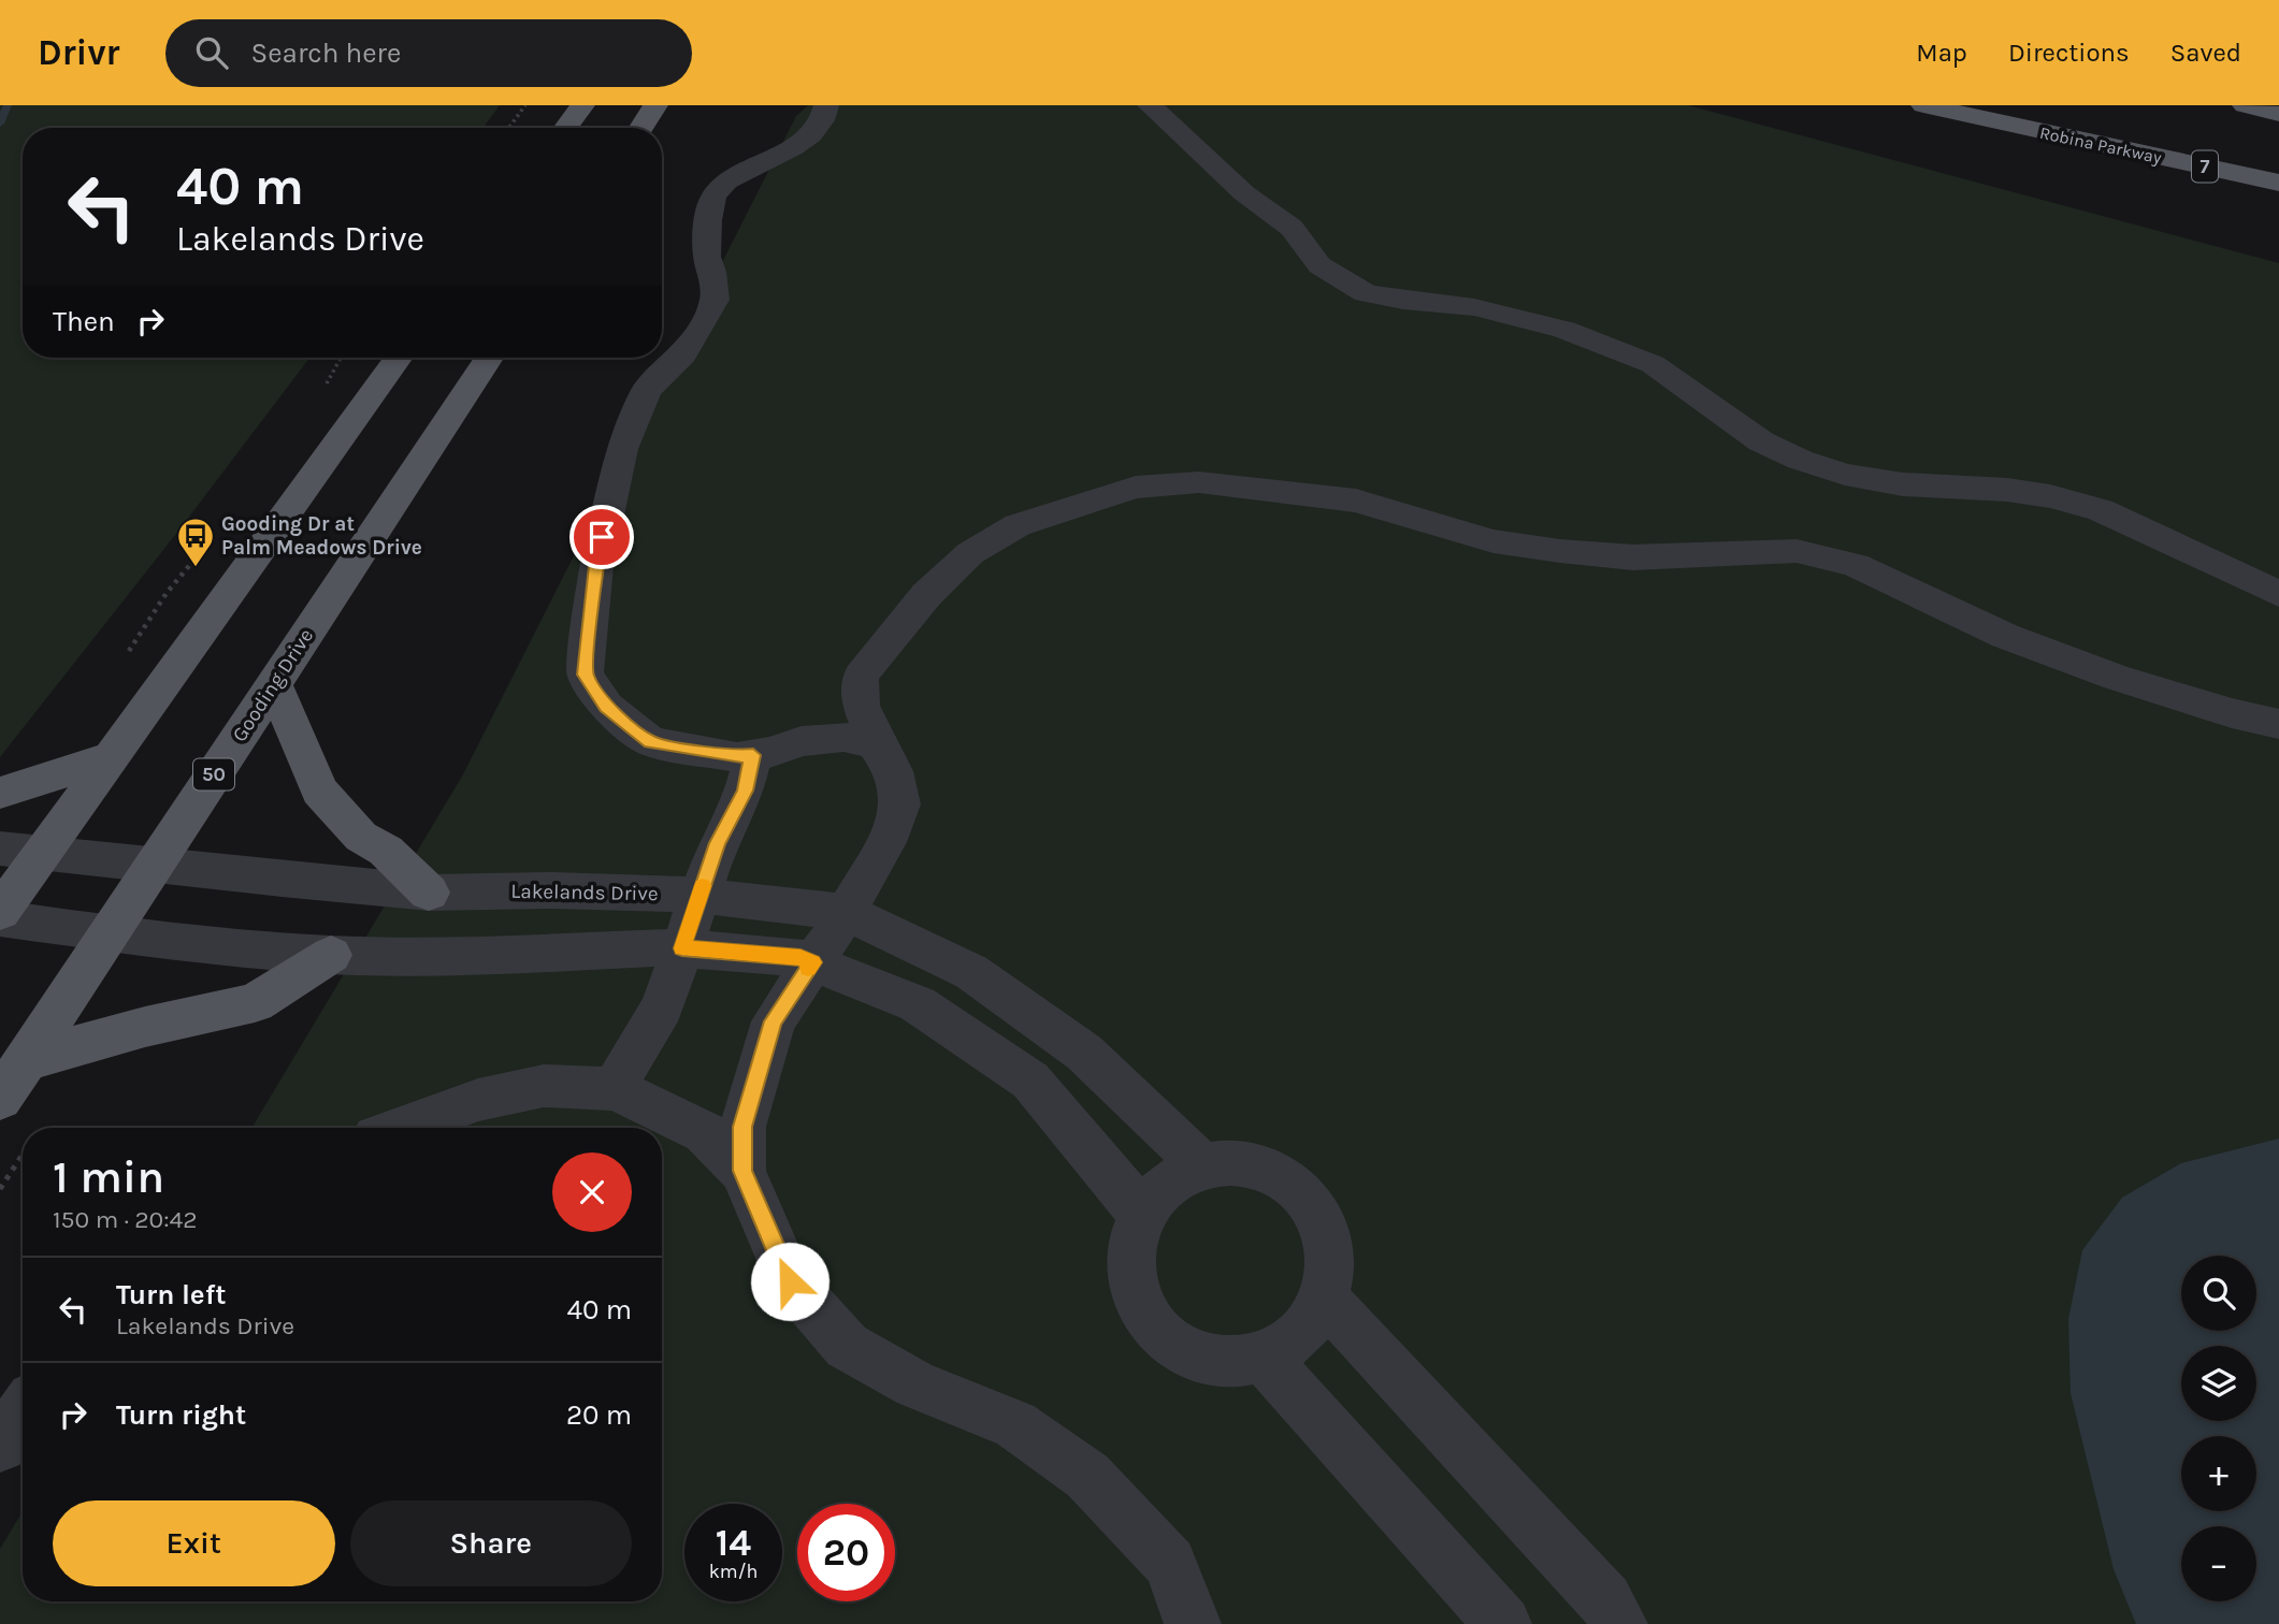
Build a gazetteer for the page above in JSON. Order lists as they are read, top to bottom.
{
  "streets": {
    "main road": [
      "Robina Parkway",
      "7",
      "Gooding Drive",
      "50"
    ],
    "street": ["Lakelands Drive"]
  },
  "crossings": [
    ["Gooding Drive", "Lakelands Drive"]
  ],
  "places": {
    "bus stop": ["Gooding Dr at Palm Meadows Drive"]
  },
  "page": {
    "header": "Drivr",
    "search": "Search here",
    "nav": ["Map", "Directions", "Saved"],
    "turn": ["40 m", "Lakelands Drive"],
    "then": "Then",
    "heading": ["1 min", "150 m · 20:42"],
    "map_buttons": ["+", "−"],
    "list": [
      {
        "name": "Turn left",
        "note": "Lakelands Drive",
        "value": "40 m"
      },
      {
        "name": "Turn right",
        "value": "20 m"
      }
    ],
    "buttons": ["Exit", "Share"],
    "speed": "14 km/h",
    "limit": "20"
  }
}
